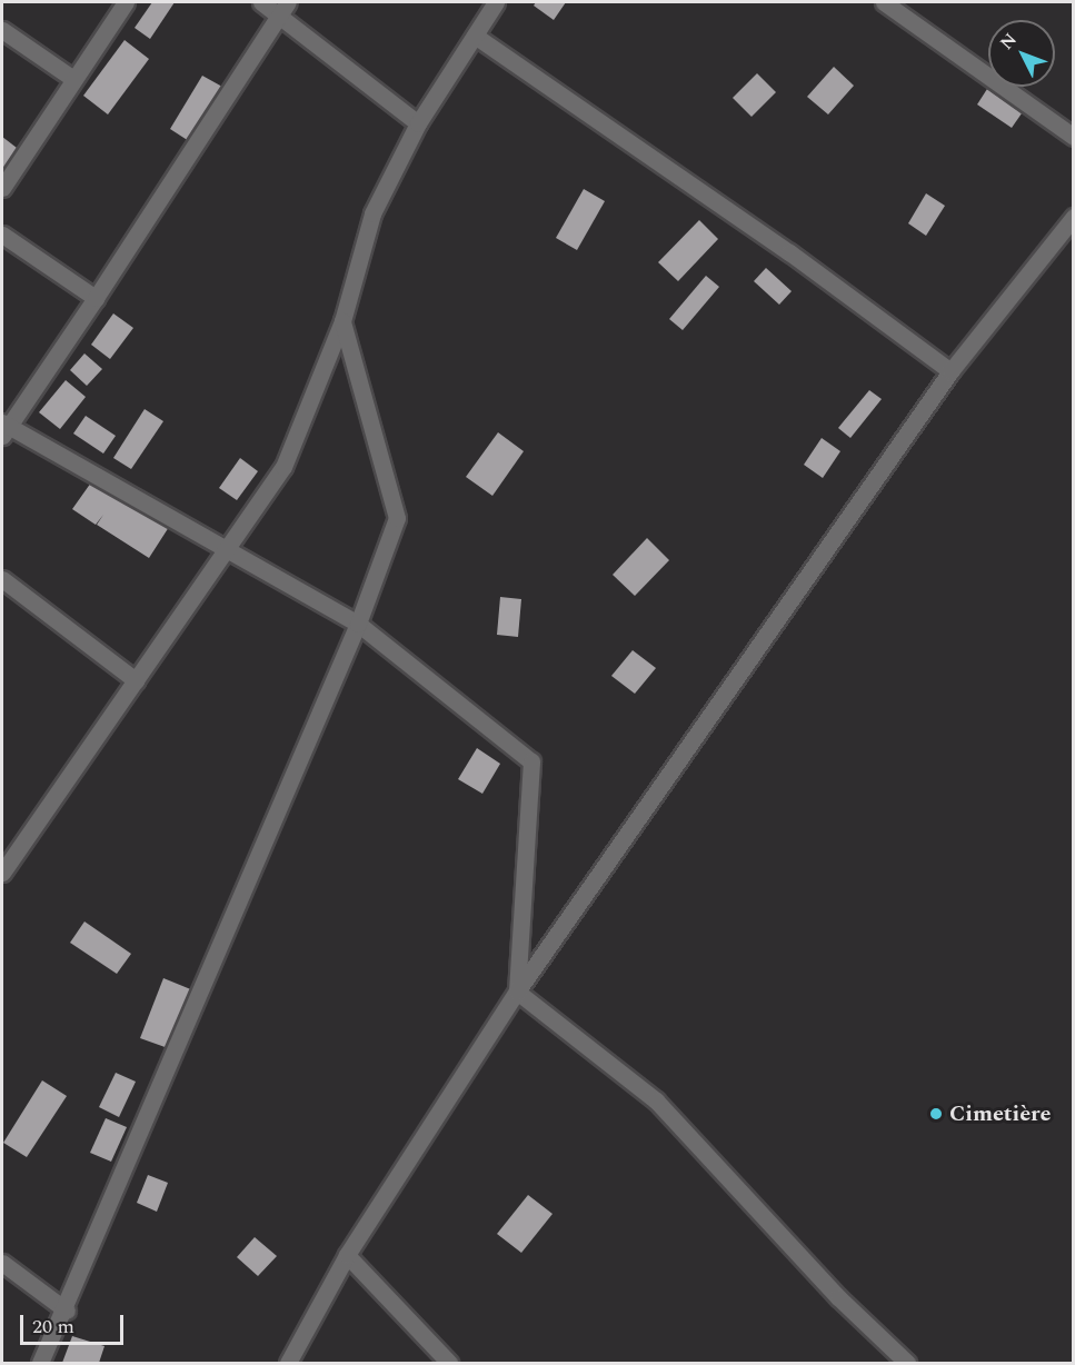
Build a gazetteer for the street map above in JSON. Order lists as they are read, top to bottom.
{
  "places": ["Cimetière"],
  "scale_bar": "20 m",
  "north": "top left"
}
